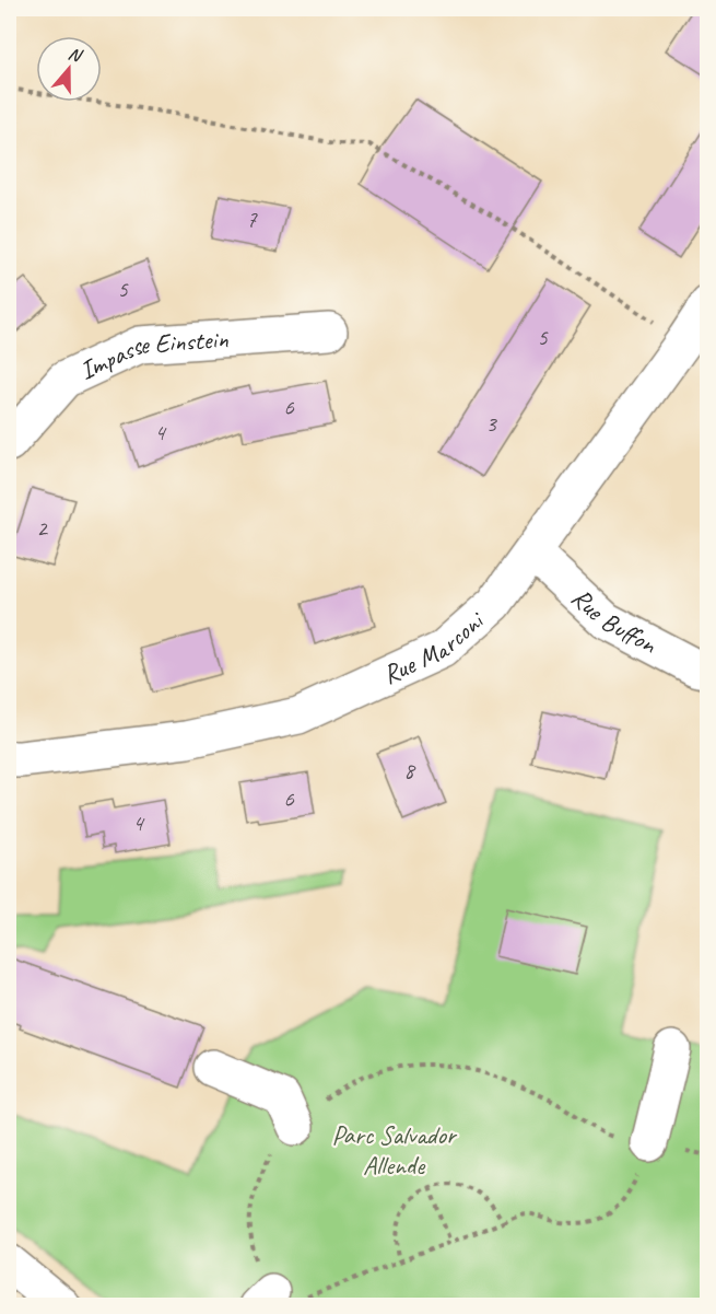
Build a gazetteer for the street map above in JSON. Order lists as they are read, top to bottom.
{
  "streets": {
    "street": ["Impasse Einstein", "Rue Buffon", "Rue Marconi"]
  },
  "crossings": [
    ["Rue Buffon", "Rue Marconi"]
  ],
  "parks": ["Parc Salvador Allende"],
  "house_numbers": [
    "7",
    "5",
    "5",
    "6",
    "3",
    "4",
    "2",
    "8",
    "6",
    "4"
  ],
  "north": "top"
}
